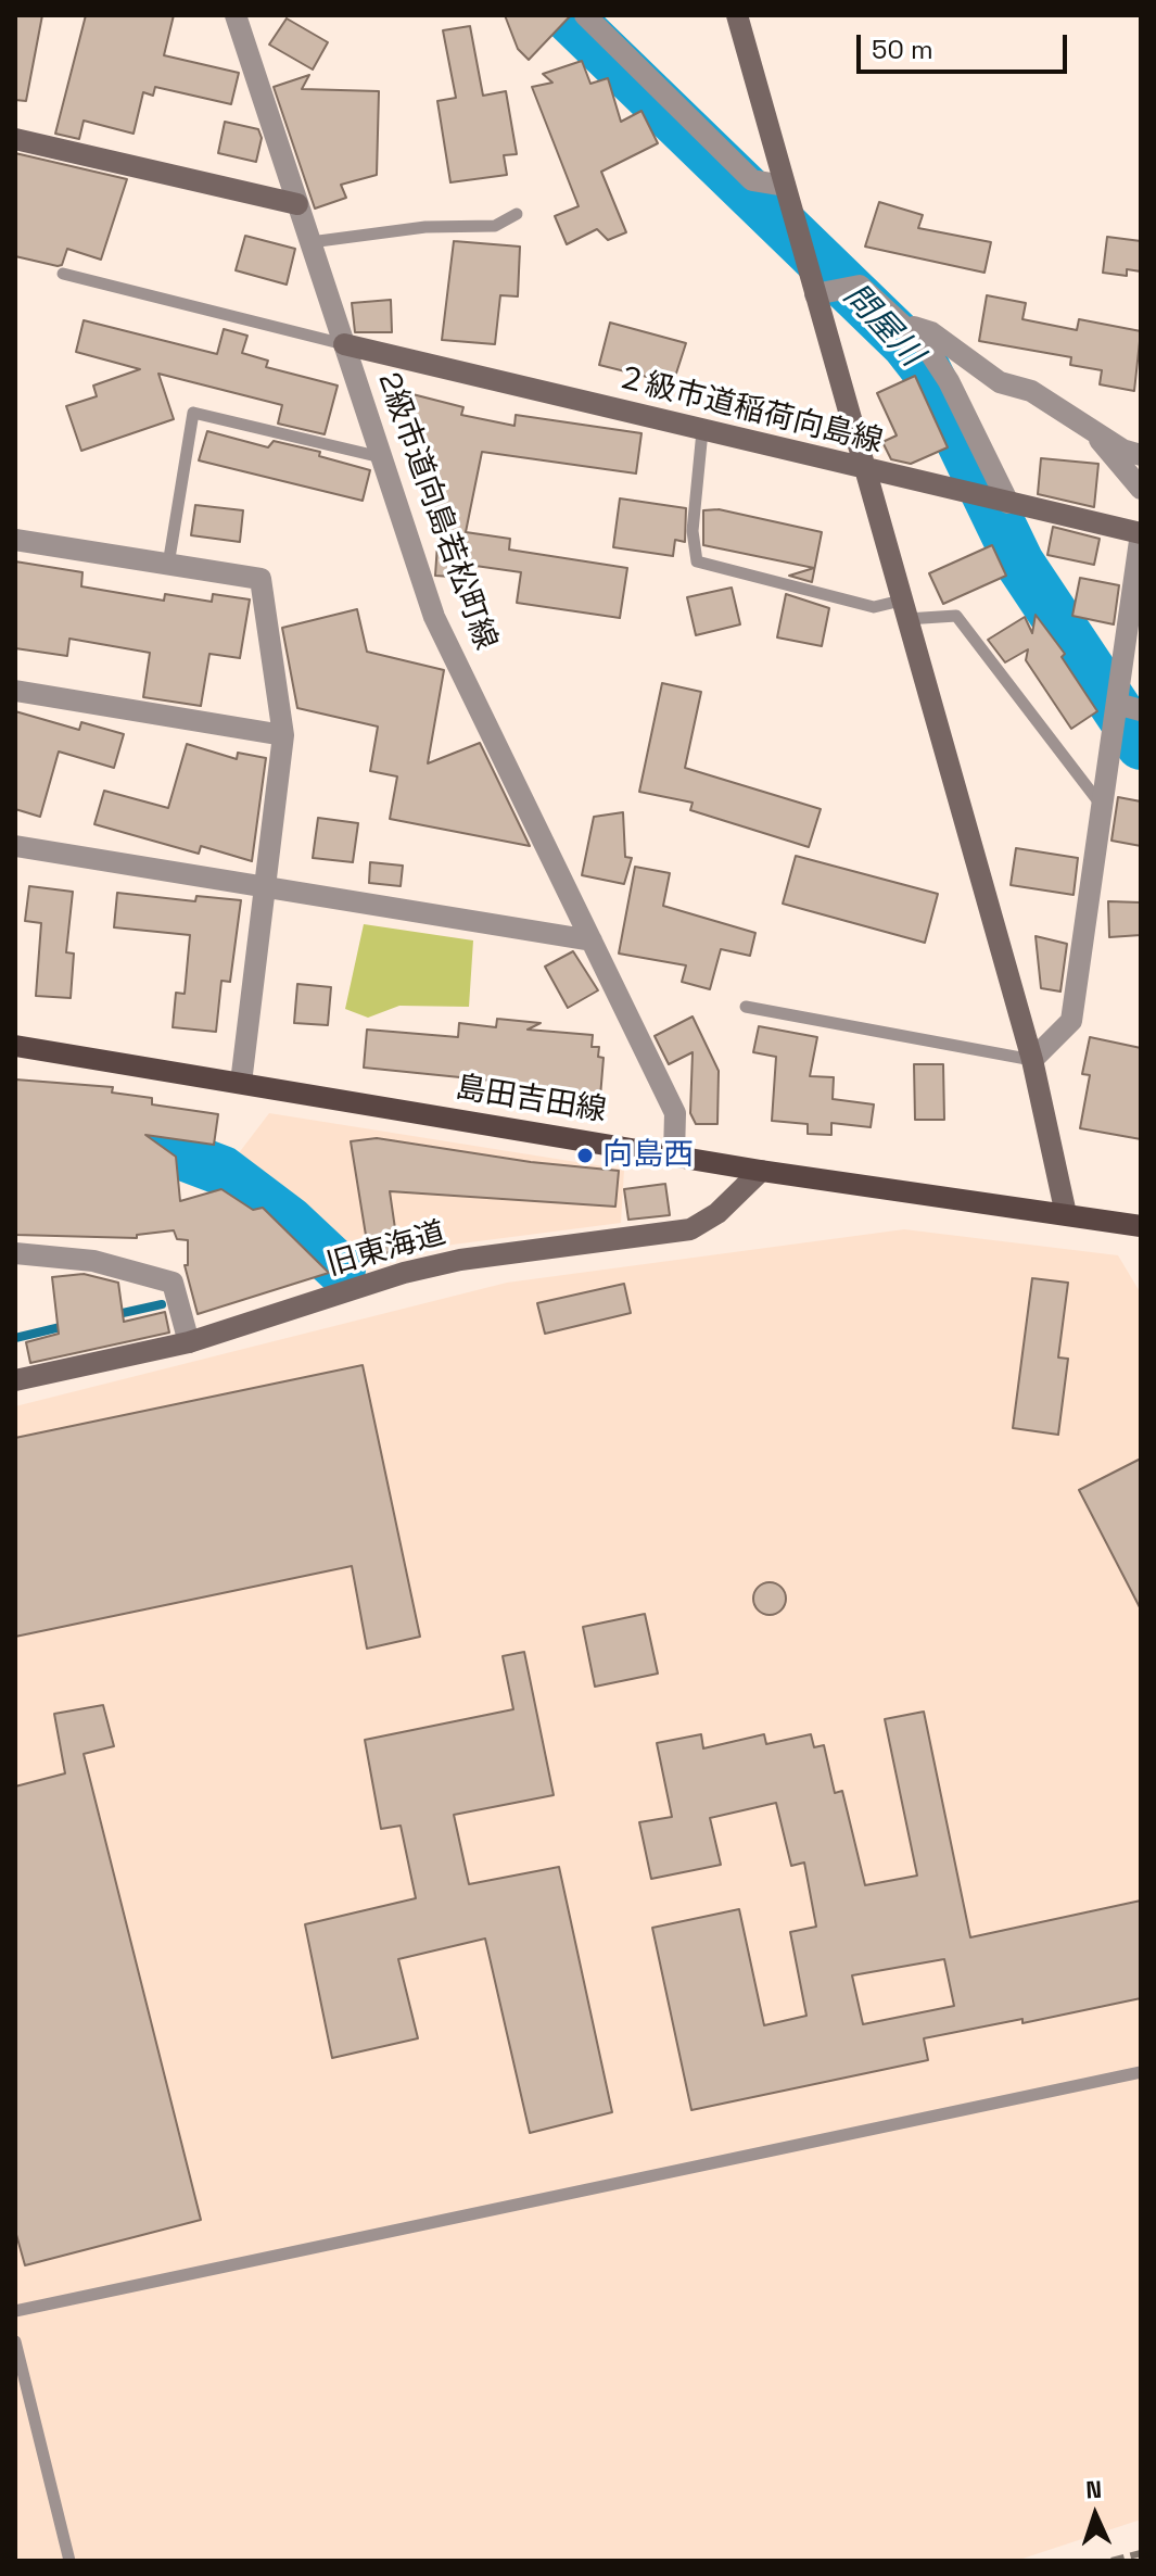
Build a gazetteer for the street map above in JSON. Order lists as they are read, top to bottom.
{
  "streets": {
    "main road": ["島田吉田線"],
    "street": ["２級市道稲荷向島線", "2級市道向島若松町線", "旧東海道"]
  },
  "crossings": [
    ["２級市道稲荷向島線", "2級市道向島若松町線"],
    ["2級市道向島若松町線", "島田吉田線"],
    ["島田吉田線", "旧東海道"]
  ],
  "water": ["問屋川"],
  "places": ["向島西"],
  "scale_bar": "50 m",
  "north": "top"
}
